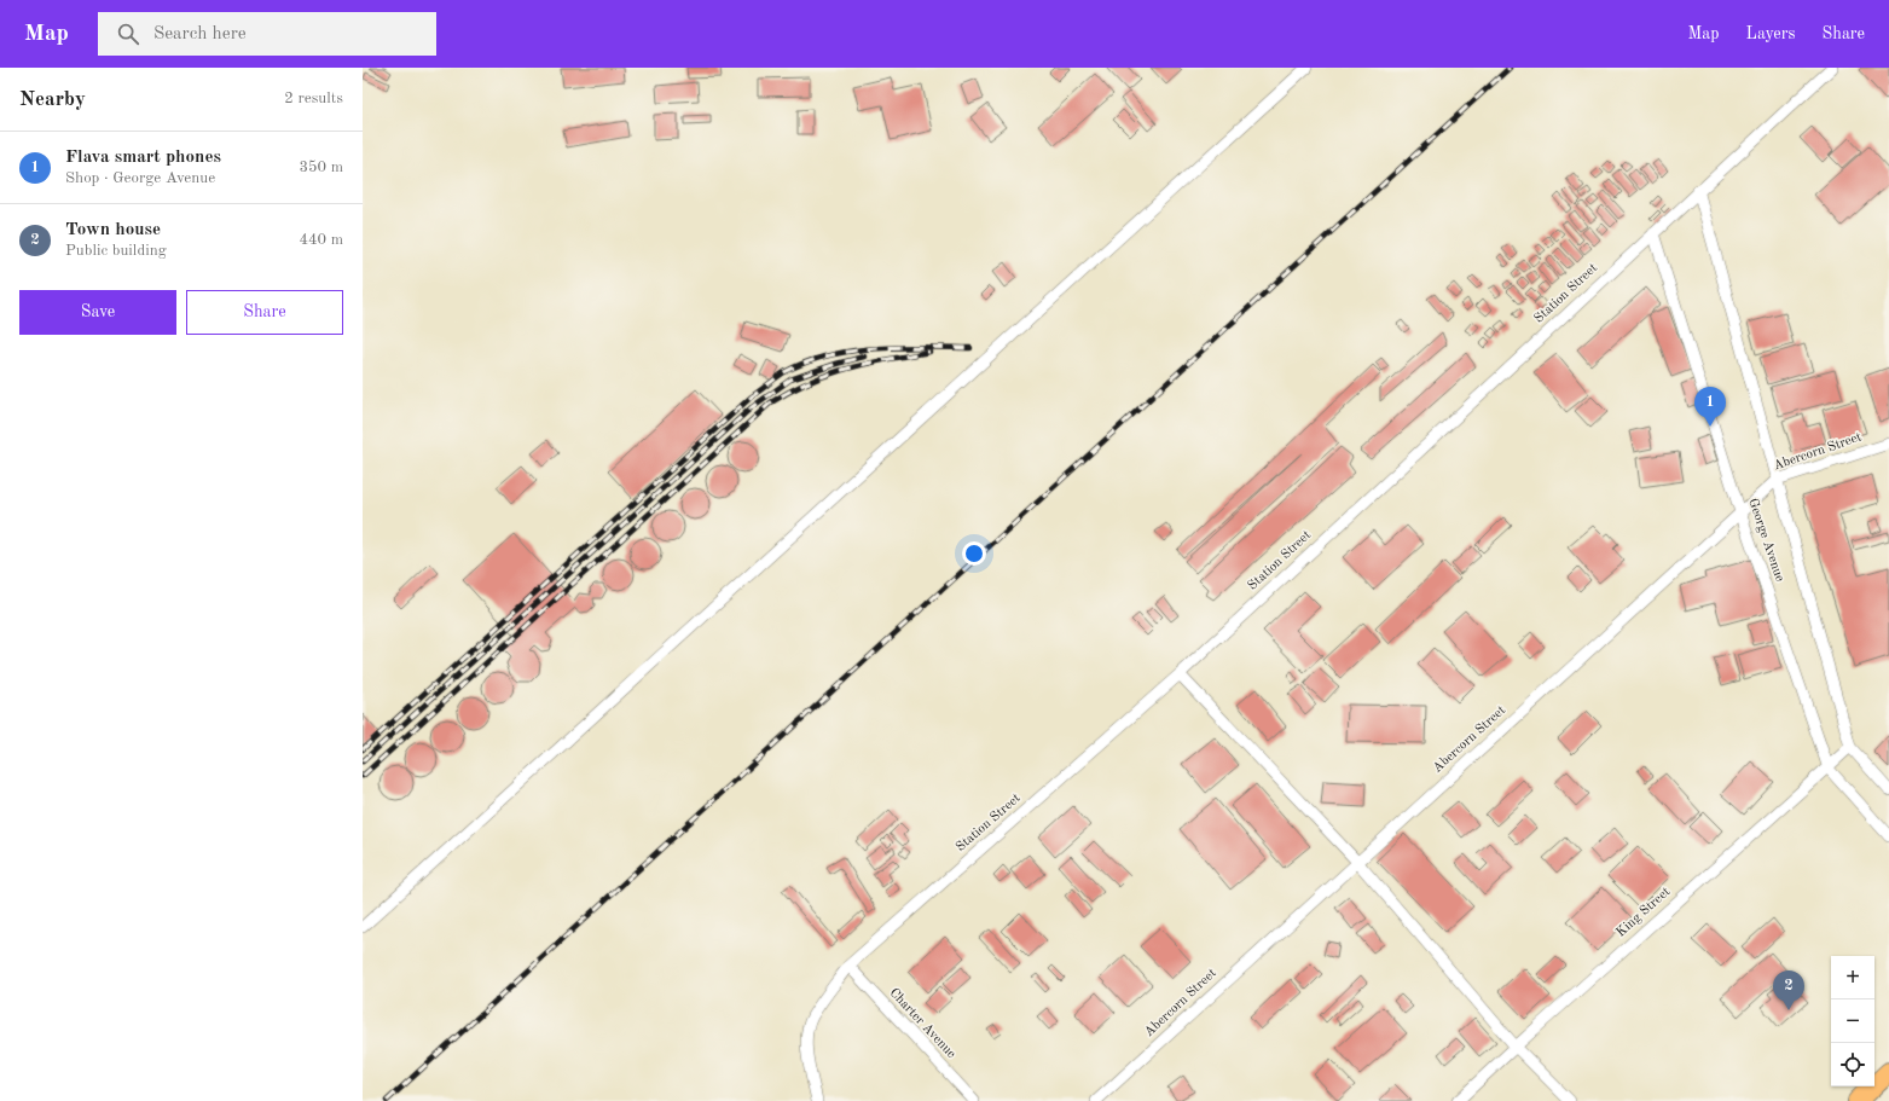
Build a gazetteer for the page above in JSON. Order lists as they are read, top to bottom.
{
  "streets": {
    "street": [
      "Station Street",
      "Abercorn Street",
      "George Avenue",
      "King Street",
      "Charter Avenue"
    ]
  },
  "crossings": [
    ["Station Street", "George Avenue"],
    ["Station Street", "Charter Avenue"],
    ["Abercorn Street", "George Avenue"],
    ["George Avenue", "King Street"]
  ],
  "page": {
    "header": "Map",
    "search": "Search here",
    "nav": ["Map", "Layers", "Share"],
    "heading": ["Nearby", "2 results"],
    "list": [
      {
        "mark": "1",
        "name": "Flava smart phones",
        "note": "Shop · George Avenue",
        "value": "350 m"
      },
      {
        "mark": "2",
        "name": "Town house",
        "note": "Public building",
        "value": "440 m"
      }
    ],
    "buttons": ["Save", "Share"],
    "pins": ["1", "2"],
    "map_buttons": ["+", "−"]
  }
}
